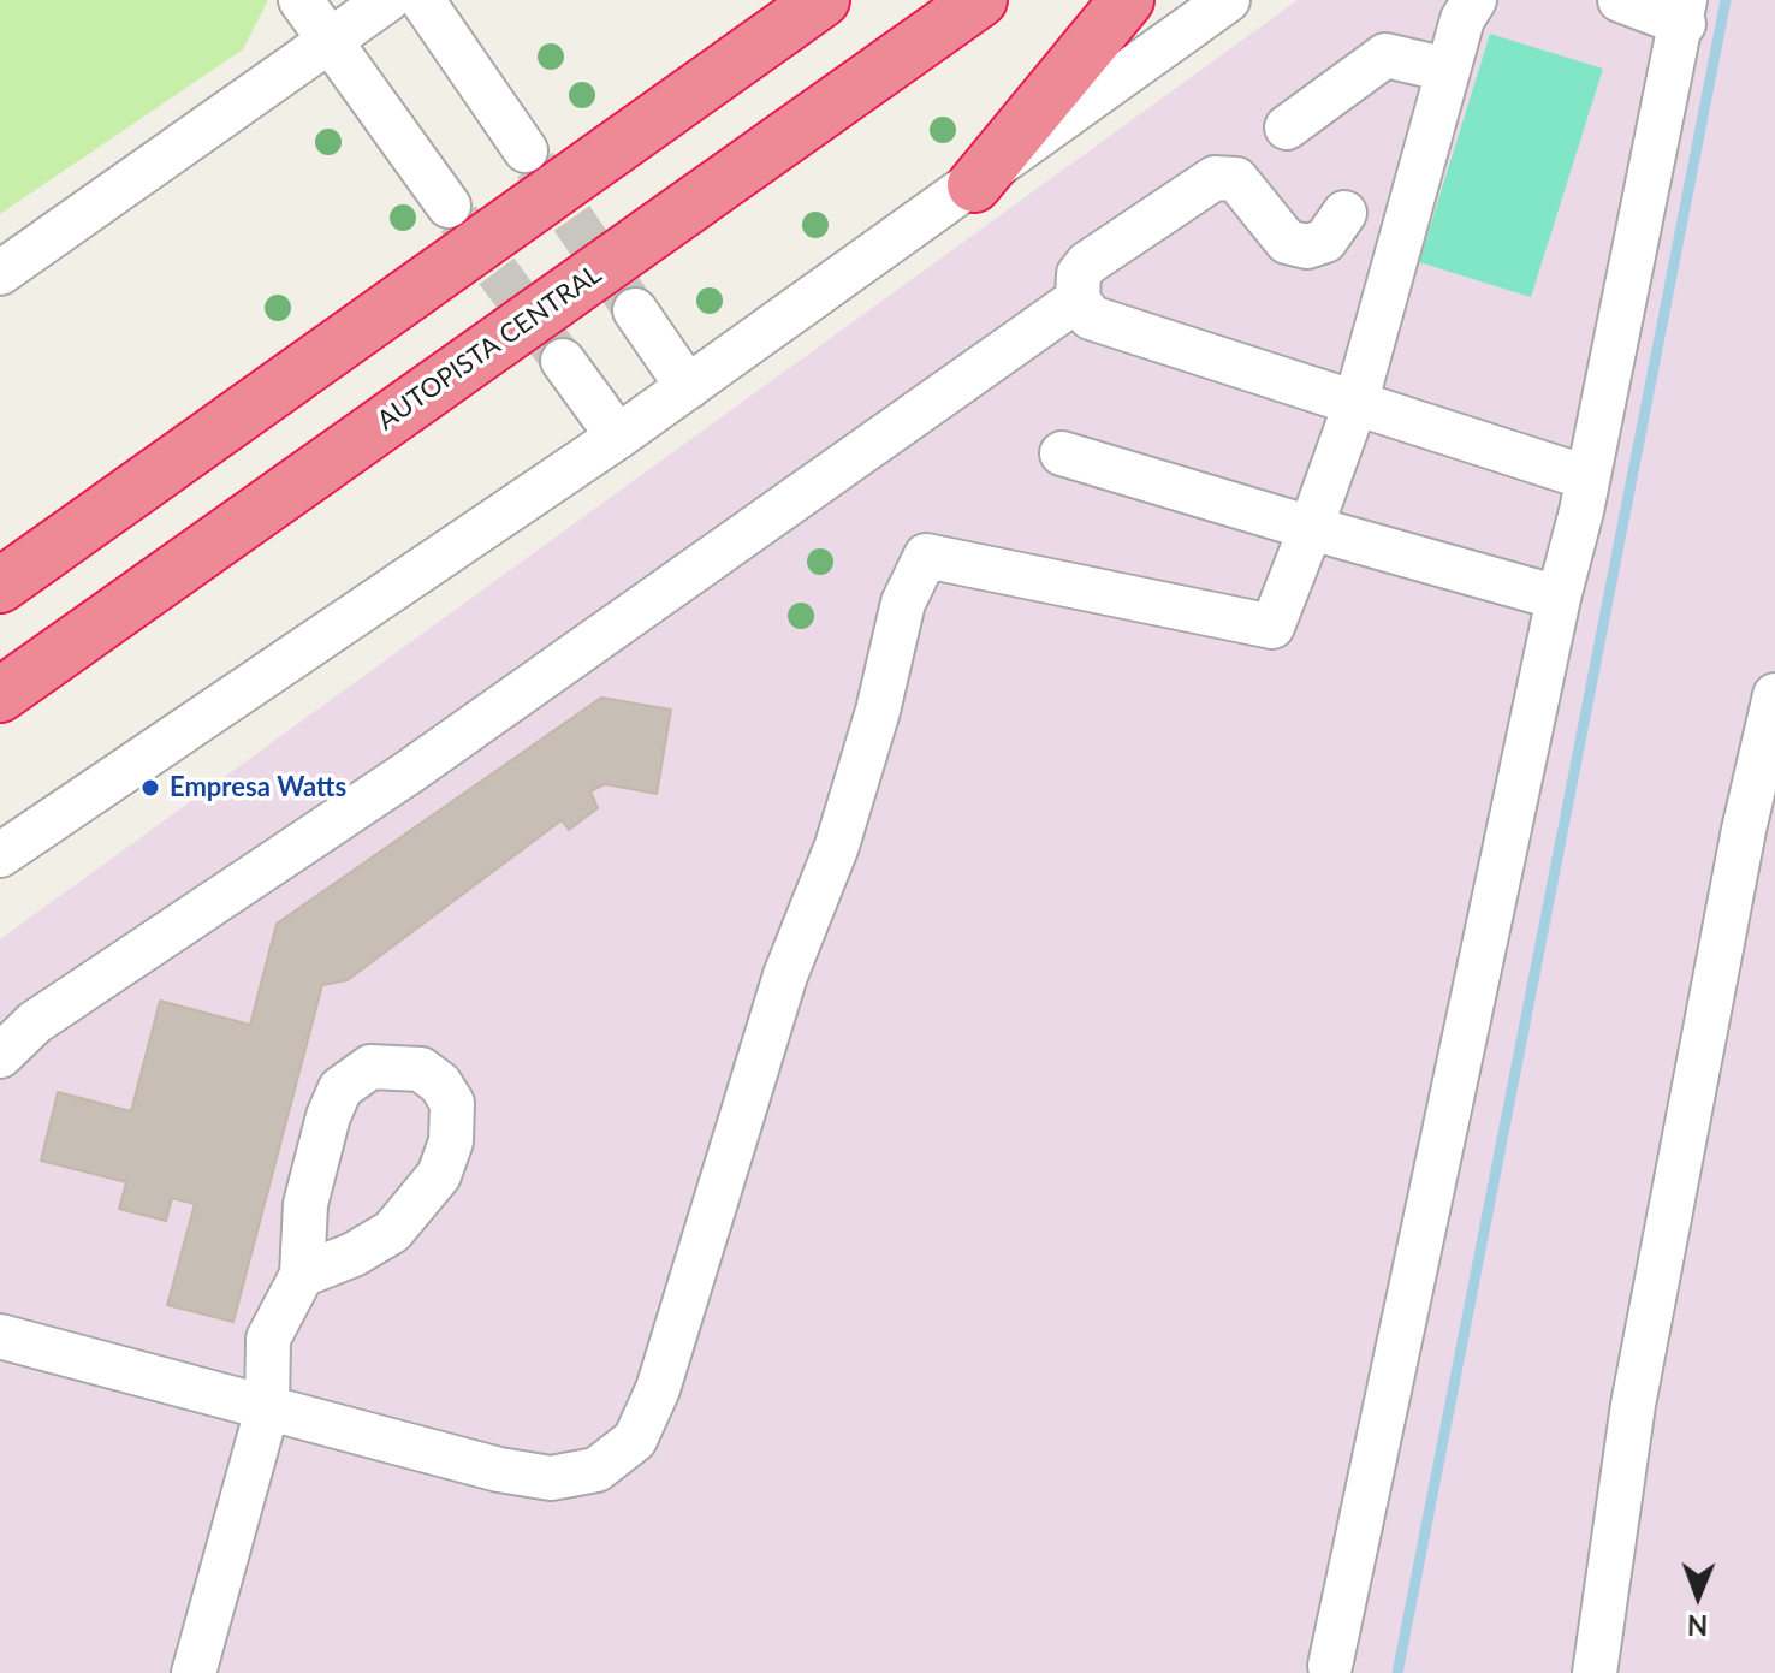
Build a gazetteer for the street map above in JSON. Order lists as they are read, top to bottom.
{
  "streets": {
    "highway": ["AUTOPISTA CENTRAL"]
  },
  "places": ["Empresa Watts"],
  "north": "bottom"
}
